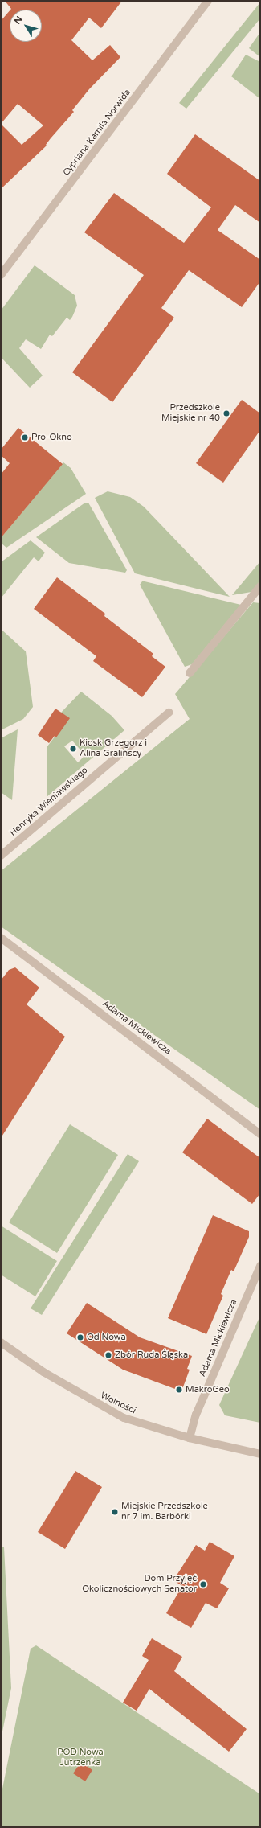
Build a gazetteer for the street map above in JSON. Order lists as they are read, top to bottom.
{
  "streets": {
    "street": [
      "Cypriana Kamila Norwida",
      "Henryka Wieniawskiego",
      "Adama Mickiewicza",
      "Wolności"
    ]
  },
  "crossings": [
    ["Adama Mickiewicza", "Wolności"]
  ],
  "parks": ["POD Nowa Jutrzenka"],
  "places": [
    "Przedszkole Miejskie nr 40",
    "Pro-Okno",
    "Kiosk Grzegorz i Alina Gralińscy",
    "Od Nowa",
    "Zbór Ruda Śląska",
    "MakroGeo",
    "Miejskie Przedszkole nr 7 im. Barbórki",
    "Dom Przyjęć Okolicznościowych Senator"
  ],
  "north": "top left"
}
